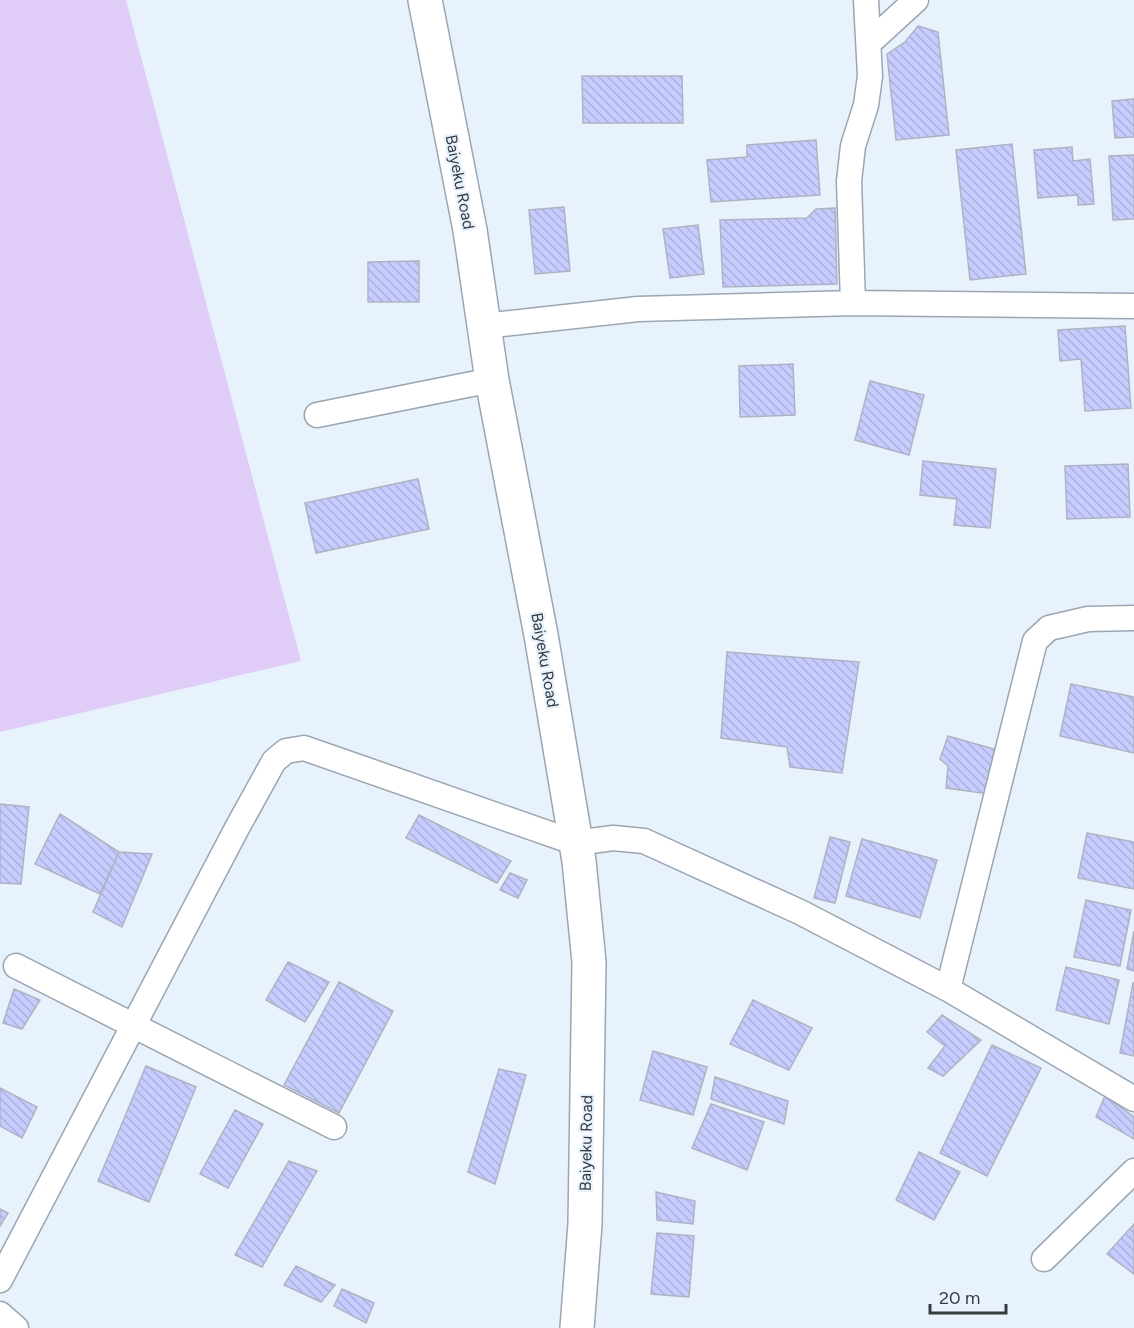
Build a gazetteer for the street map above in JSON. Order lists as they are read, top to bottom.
{
  "streets": {
    "main road": ["Baiyeku Road"]
  },
  "scale_bar": "20 m"
}
